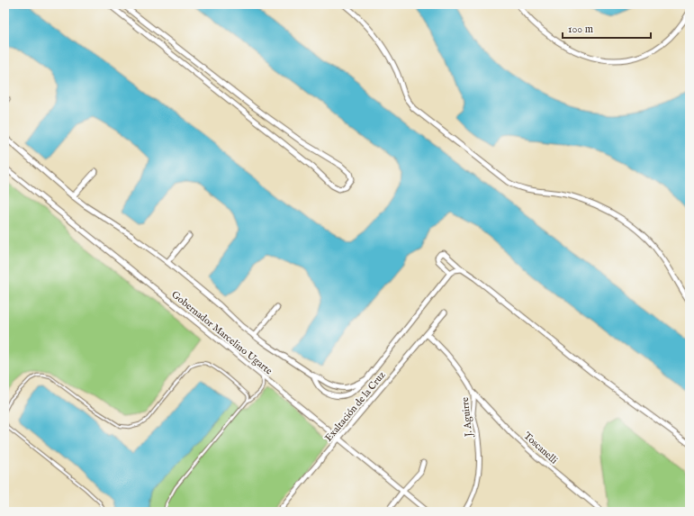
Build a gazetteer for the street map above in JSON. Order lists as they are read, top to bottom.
{
  "streets": {
    "street": [
      "Gobernador Marcelino Ugarte",
      "Exaltación de la Cruz",
      "J. Aguirre",
      "Toscanelli"
    ]
  },
  "crossings": [
    ["Gobernador Marcelino Ugarte", "Exaltación de la Cruz"],
    ["Exaltación de la Cruz", "J. Aguirre"],
    ["J. Aguirre", "Toscanelli"]
  ],
  "scale_bar": "100 m"
}
